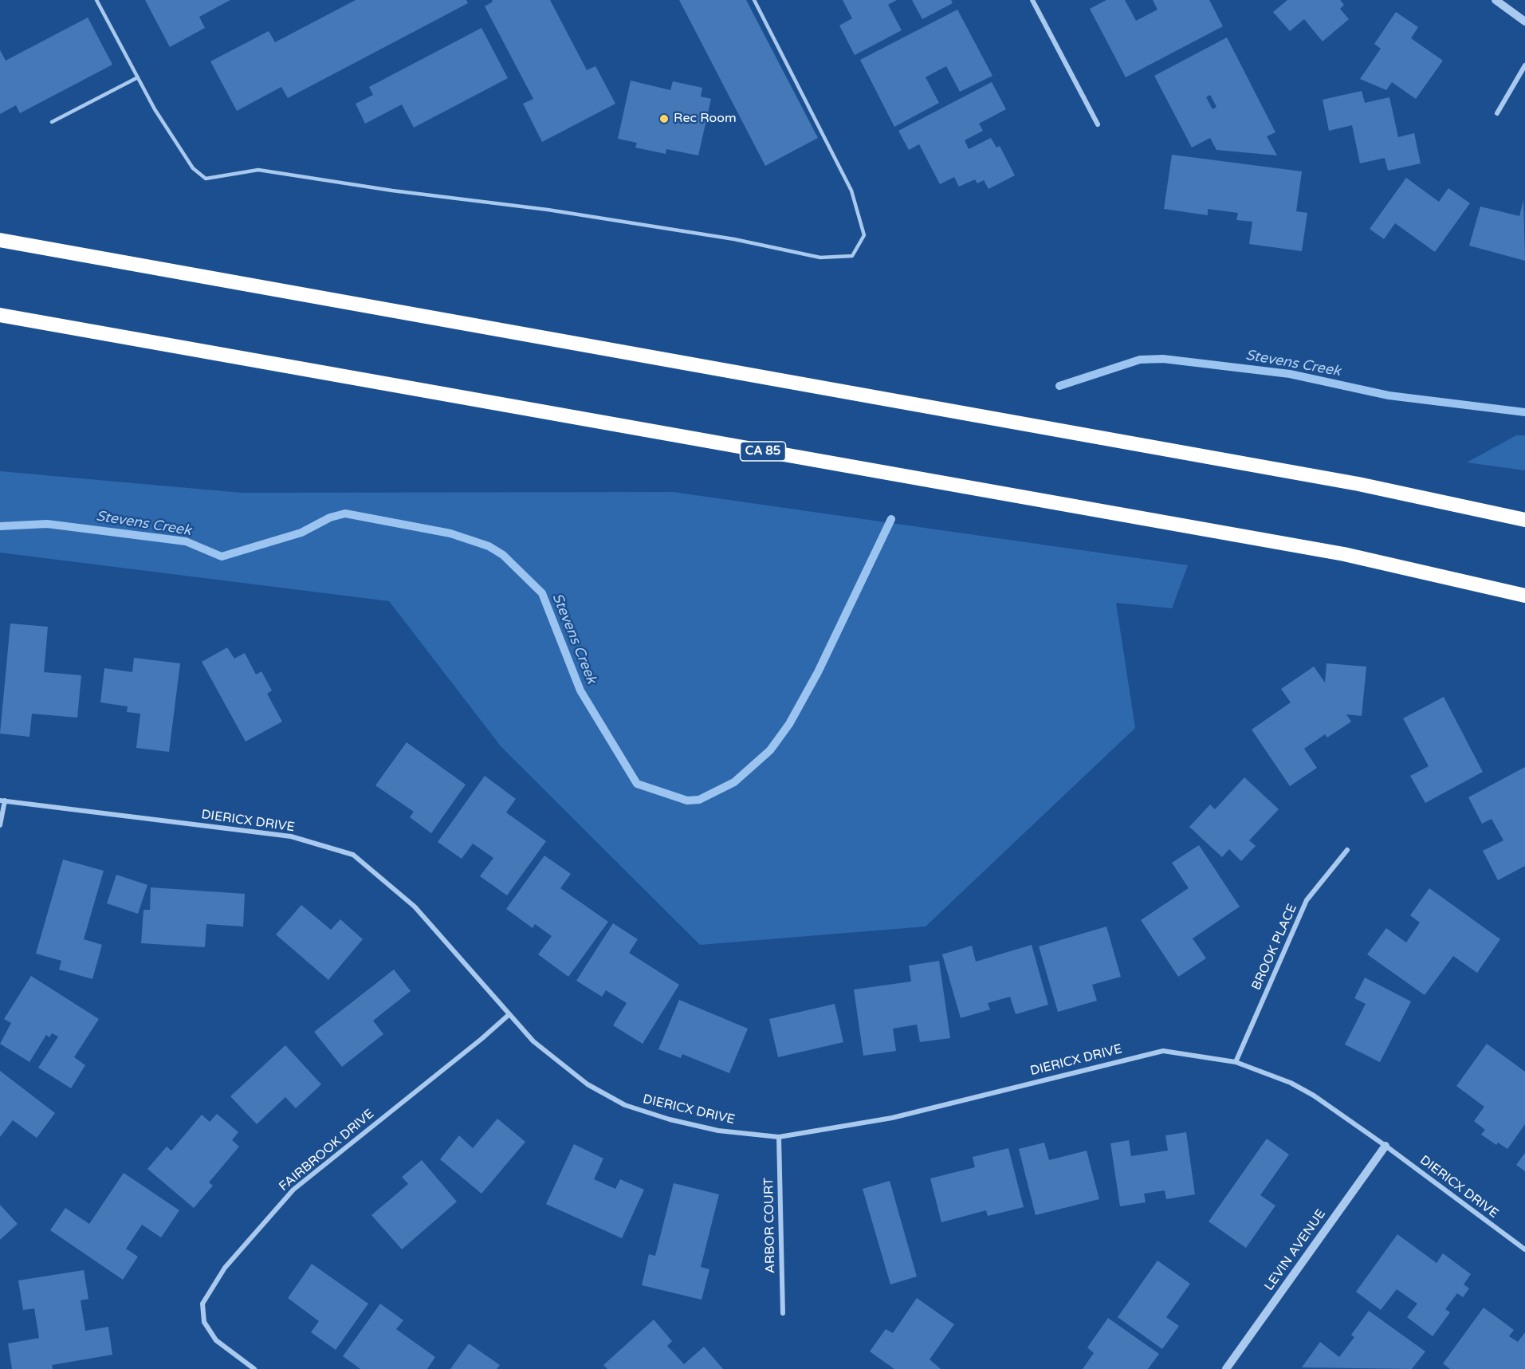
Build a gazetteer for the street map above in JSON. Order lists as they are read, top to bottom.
{
  "streets": {
    "highway": ["CA 85"],
    "street": [
      "DIERICX DRIVE",
      "BROOK PLACE",
      "FAIRBROOK DRIVE",
      "ARBOR COURT",
      "LEVIN AVENUE"
    ]
  },
  "crossings": [
    ["DIERICX DRIVE", "BROOK PLACE"],
    ["DIERICX DRIVE", "FAIRBROOK DRIVE"],
    ["DIERICX DRIVE", "ARBOR COURT"],
    ["DIERICX DRIVE", "LEVIN AVENUE"]
  ],
  "water": ["Stevens Creek"],
  "places": ["Rec Room"]
}
